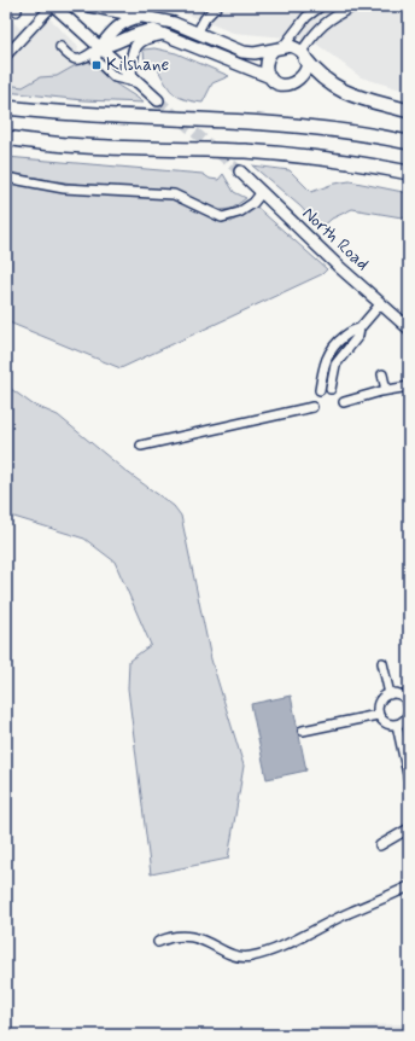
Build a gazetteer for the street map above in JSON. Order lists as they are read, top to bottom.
{
  "streets": {
    "main road": ["North Road"]
  },
  "places": {
    "transit": ["Kilshane"]
  }
}
